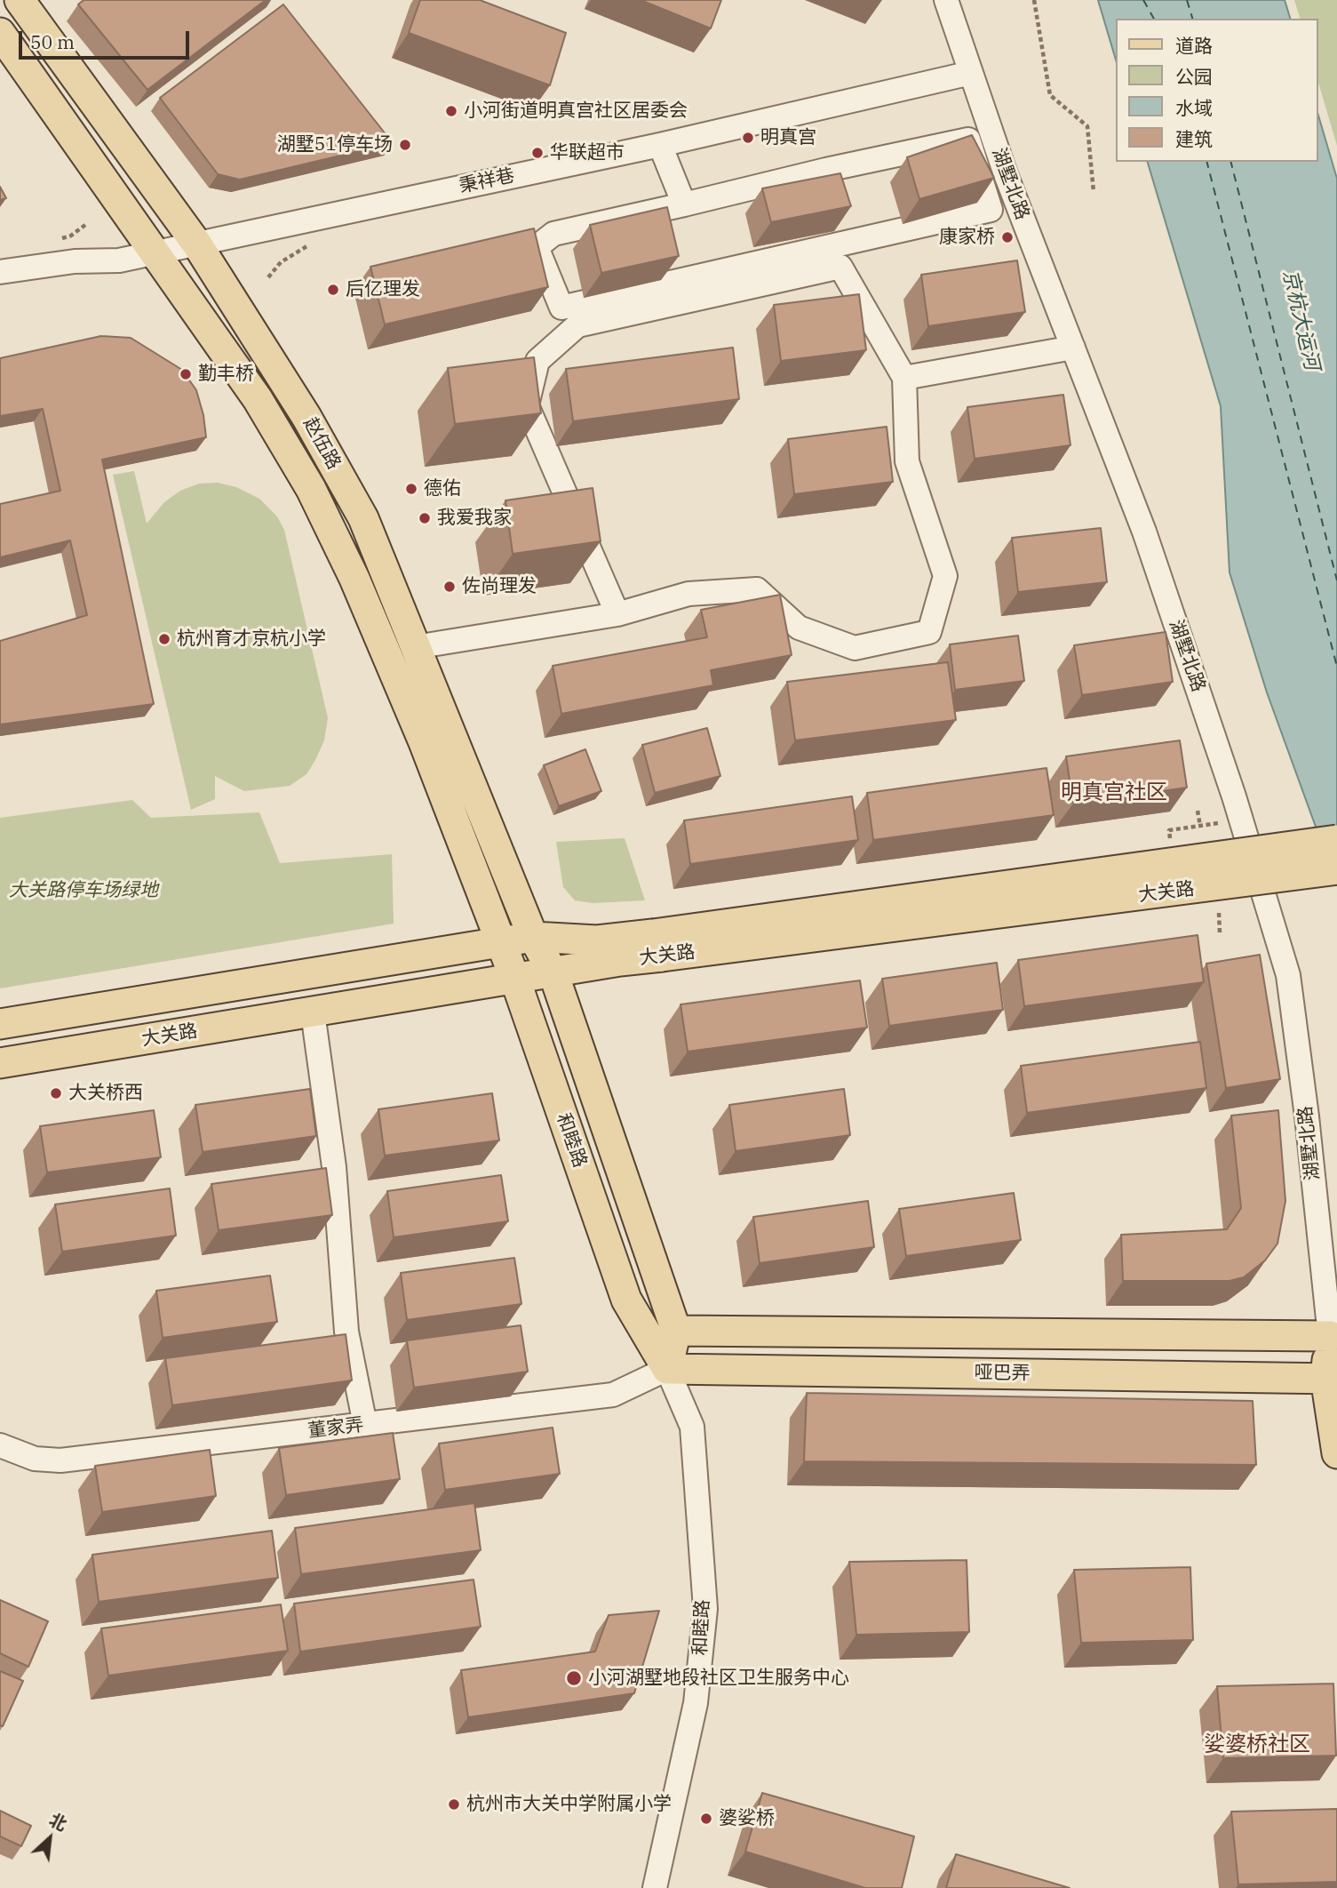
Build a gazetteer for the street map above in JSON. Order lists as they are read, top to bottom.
{
  "streets": {
    "main road": [
      "湖墅北路",
      "赵伍路",
      "大关路",
      "和睦路",
      "哑巴弄"
    ],
    "street": ["秉祥巷", "董家弄"]
  },
  "crossings": [
    ["秉祥巷", "湖墅北路"],
    ["秉祥巷", "赵伍路"],
    ["湖墅北路", "哑巴弄"],
    ["赵伍路", "大关路"],
    ["赵伍路", "和睦路"],
    ["大关路", "和睦路"],
    ["和睦路", "哑巴弄"],
    ["和睦路", "董家弄"],
    ["哑巴弄", "董家弄"]
  ],
  "districts": ["明真宫社区", "娑婆桥社区"],
  "water": ["京杭大运河"],
  "parks": ["大关路停车场绿地"],
  "places": [
    "小河街道明真宫社区居委会",
    "明真宫",
    "湖墅51停车场",
    "华联超市",
    "康家桥",
    "后亿理发",
    "勤丰桥",
    "德佑",
    "我爱我家",
    "佐尚理发",
    "杭州育才京杭小学",
    "大关桥西",
    "小河湖墅地段社区卫生服务中心",
    "杭州市大关中学附属小学",
    "婆娑桥"
  ],
  "legend": [
    "道路",
    "公园",
    "水域",
    "建筑"
  ],
  "scale_bar": "50 m",
  "north": "top right"
}
